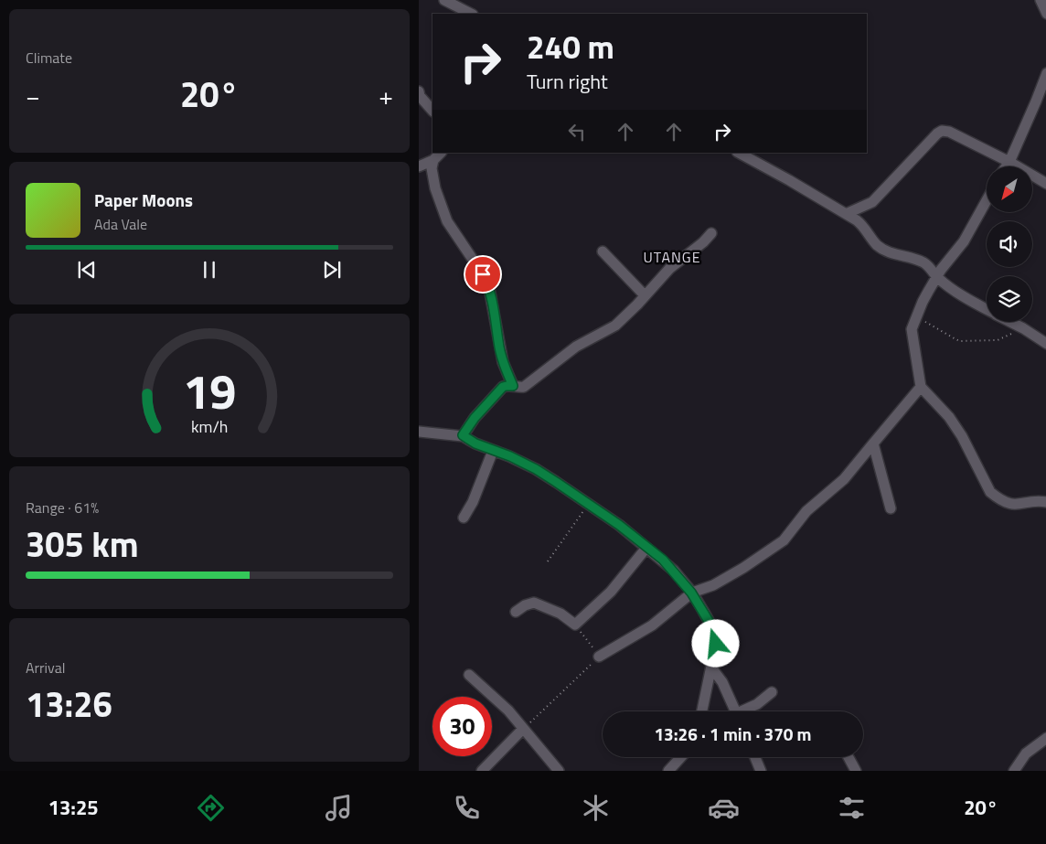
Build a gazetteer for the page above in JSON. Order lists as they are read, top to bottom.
{
  "districts": ["UTANGE"],
  "north": "bottom left",
  "page": {
    "tile": [
      "Climate",
      ["Range · 61%", "305 km"],
      ["Arrival", "13:26"]
    ],
    "turn": ["240 m", "Turn right"],
    "heat": ["−", "20°", "+"],
    "song": ["Paper Moons", "Ada Vale"],
    "limit": "30",
    "trip": "13:26 · 1 min · 370 m",
    "tabs": ["13:25", "20°"],
    "gauge": ["19", "km/h"]
  }
}
